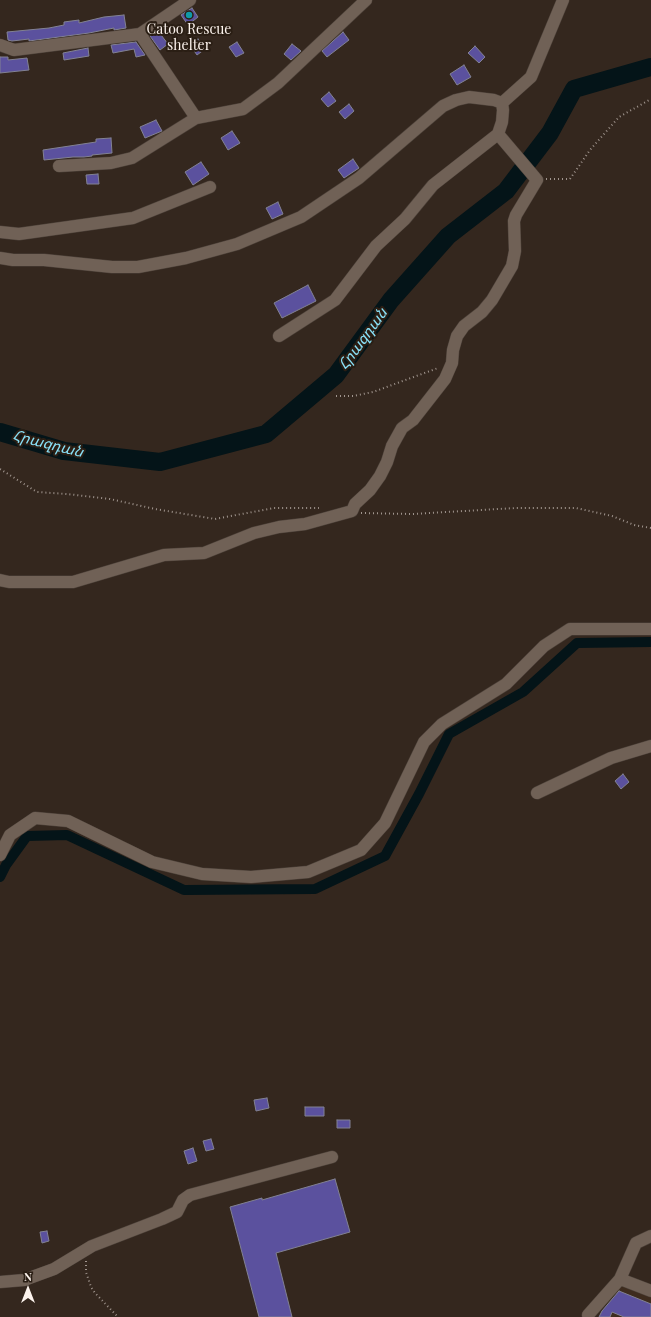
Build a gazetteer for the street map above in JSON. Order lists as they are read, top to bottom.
{
  "water": ["Հրազդան"],
  "places": ["Catoo Rescue shelter"],
  "north": "top"
}
